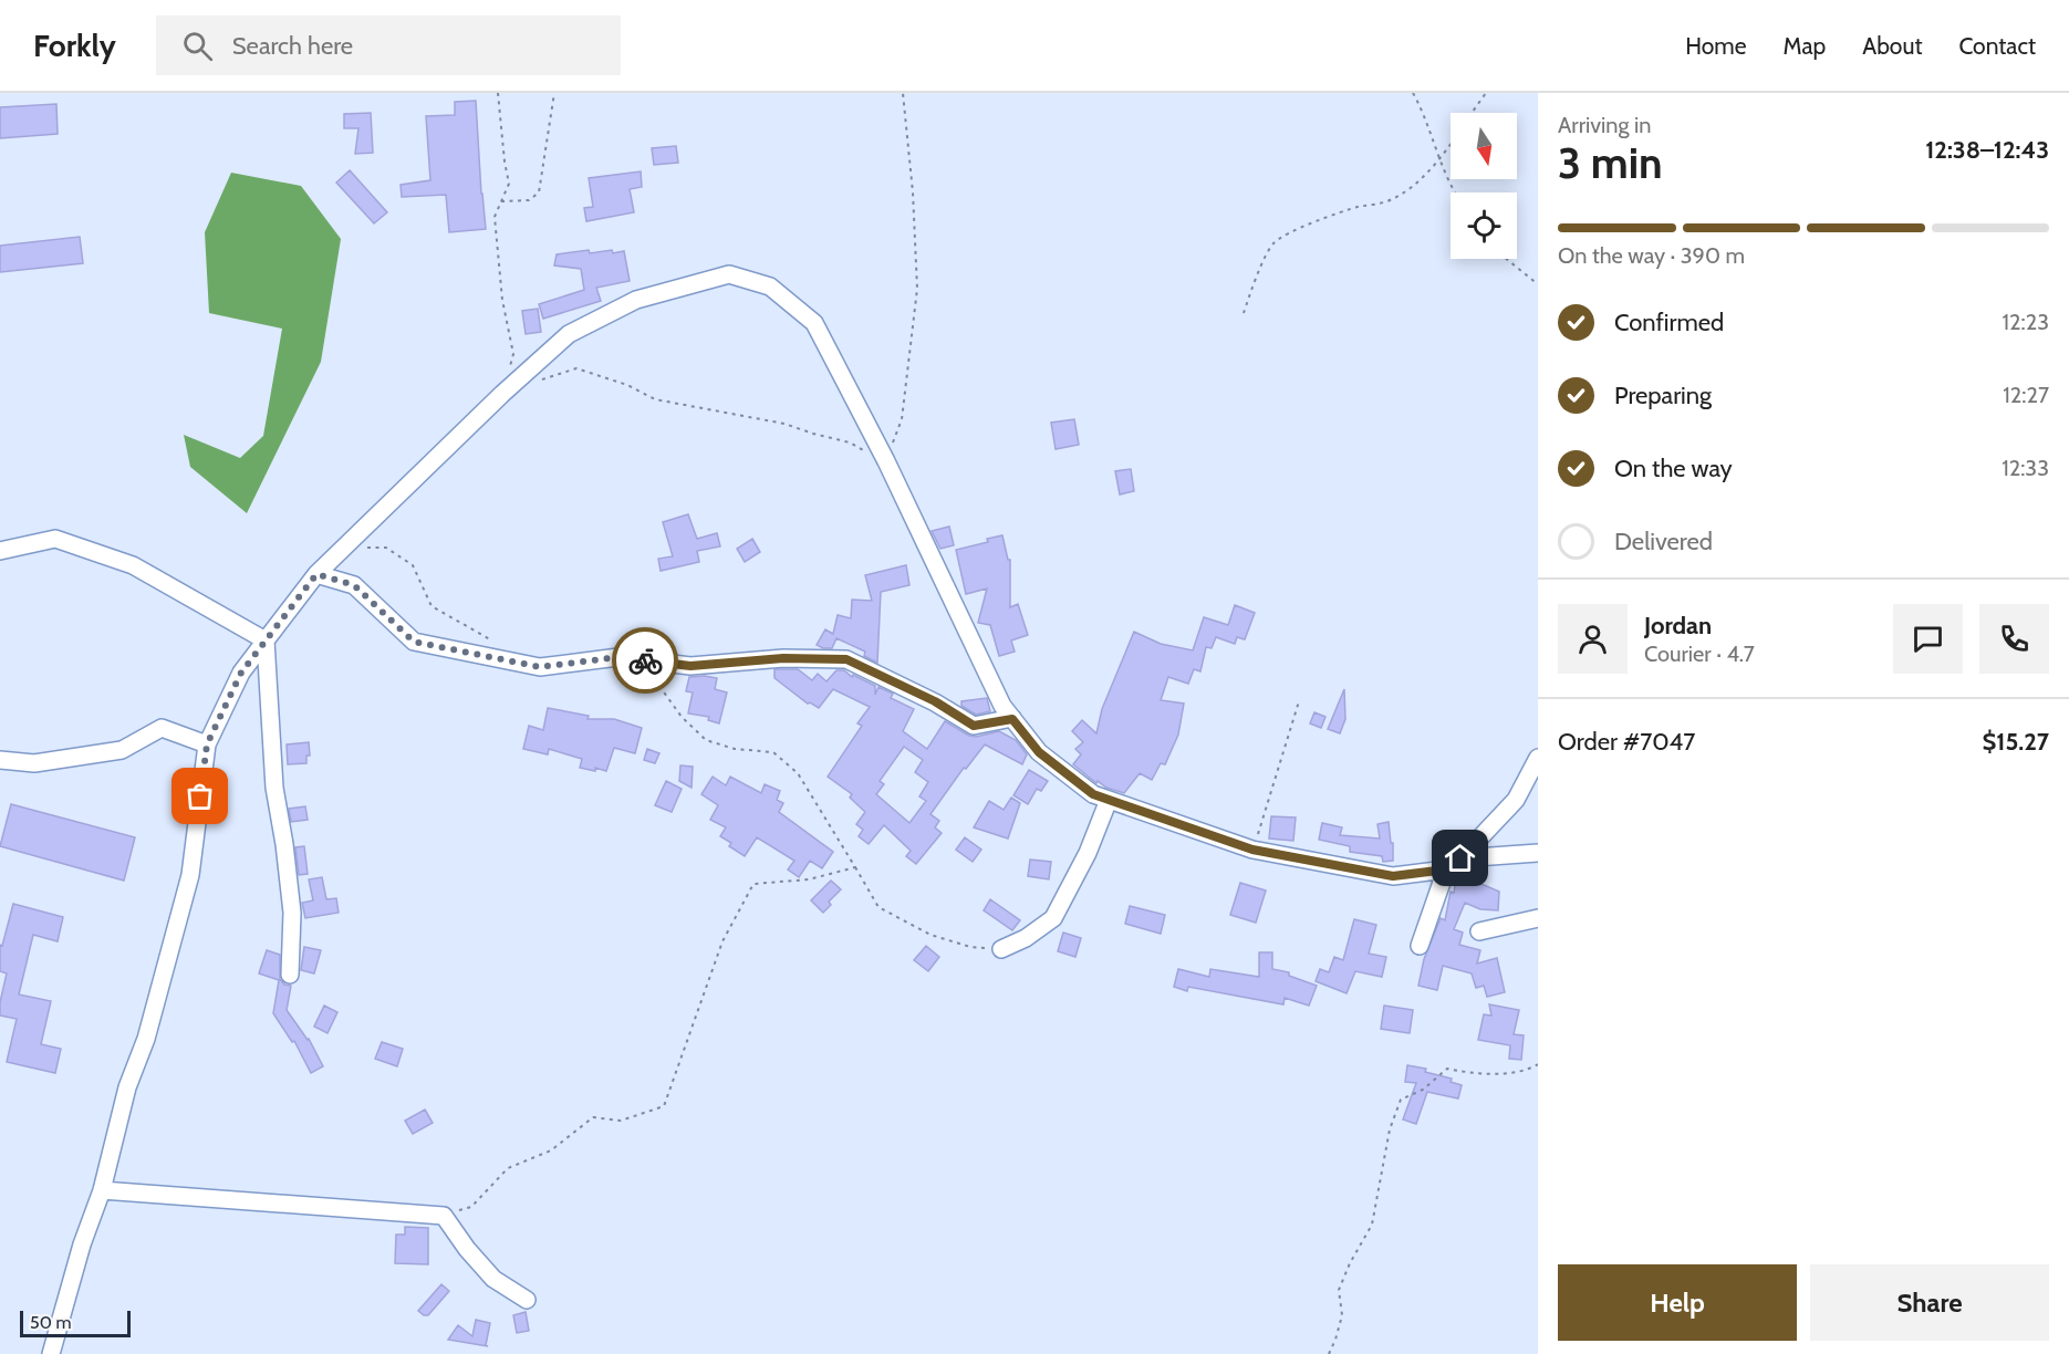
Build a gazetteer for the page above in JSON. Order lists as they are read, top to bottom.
{
  "scale_bar": "50 m",
  "north": "bottom",
  "page": {
    "header": "Forkly",
    "search": "Search here",
    "nav": [
      "Home",
      "Map",
      "About",
      "Contact"
    ],
    "heading": ["3 min", "Arriving in", "12:38–12:43"],
    "panel": [
      "Jordan",
      "Courier · 4.7",
      "Order #7047",
      "$15.27"
    ],
    "bar": "On the way · 390 m",
    "list": [
      ["Confirmed", "12:23"],
      ["Preparing", "12:27"],
      ["On the way", "12:33"],
      "Delivered"
    ],
    "buttons": ["Help", "Share"],
    "scale": "50 m"
  }
}
